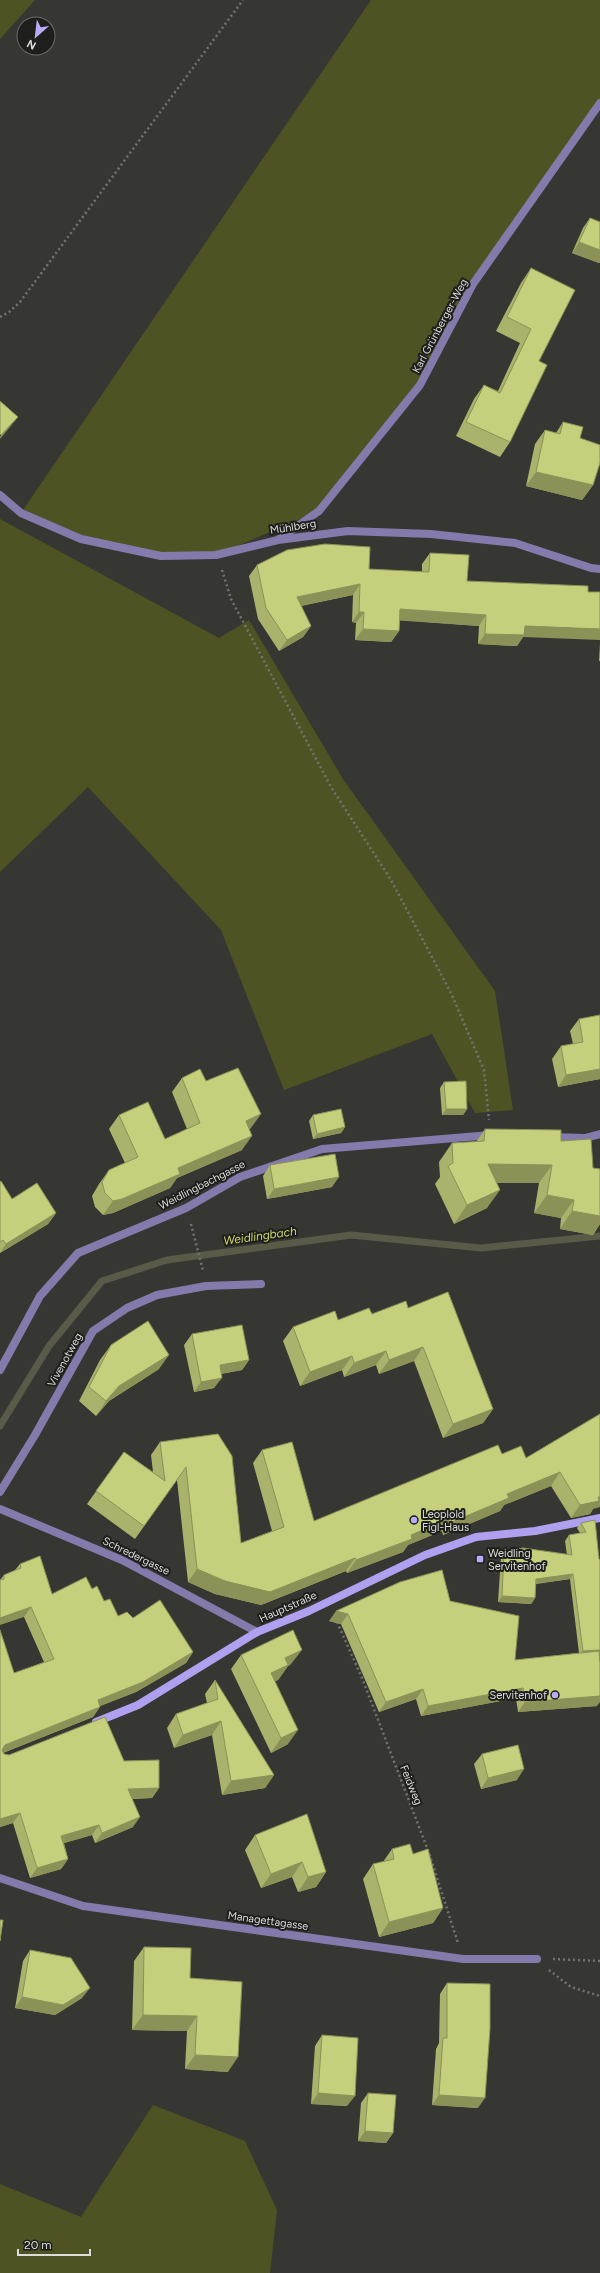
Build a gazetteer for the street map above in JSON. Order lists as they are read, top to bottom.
{
  "streets": {
    "main road": ["Hauptstraße"],
    "street": [
      "Karl Grünberger-Weg",
      "Mühlberg",
      "Weidlingbachgasse",
      "Vivenotweg",
      "Schredergasse",
      "Managettagasse"
    ],
    "path": ["Feidweg"]
  },
  "crossings": [
    ["Karl Grünberger-Weg", "Mühlberg"],
    ["Schredergasse", "Hauptstraße"],
    ["Feidweg", "Managettagasse"]
  ],
  "water": ["Weidlingbach"],
  "places": {
    "other": ["Leoplold Figl-Haus", "Servitenhof"],
    "transit": ["Weidling Servitenhof"]
  },
  "scale_bar": "20 m",
  "north": "bottom left"
}
